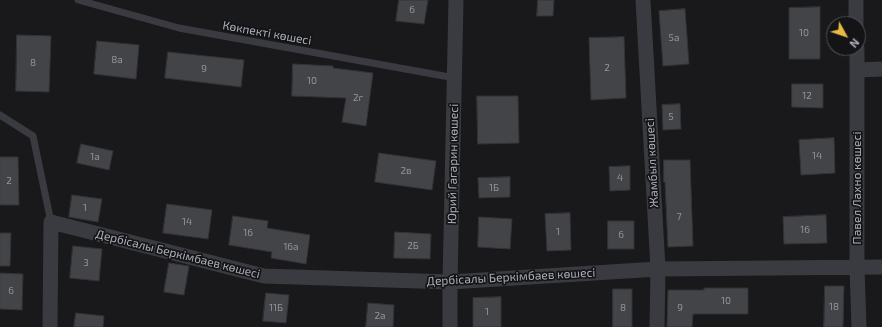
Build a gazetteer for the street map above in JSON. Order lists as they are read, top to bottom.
{
  "streets": {
    "street": [
      "Жамбыл көшесі",
      "Юрий Гагарин көшесі",
      "Павел Лахно көшесі",
      "Дербісалы Беркімбаев көшесі"
    ],
    "lane": ["Көкпекті көшесі"]
  },
  "crossings": [
    ["Көкпекті көшесі", "Юрий Гагарин көшесі"],
    ["Жамбыл көшесі", "Дербісалы Беркімбаев көшесі"],
    ["Юрий Гагарин көшесі", "Дербісалы Беркімбаев көшесі"],
    ["Павел Лахно көшесі", "Дербісалы Беркімбаев көшесі"]
  ],
  "house_numbers": [
    "6",
    "10",
    "5а",
    "8а",
    "8",
    "2",
    "9",
    "10",
    "12",
    "2г",
    "5",
    "14",
    "1а",
    "2в",
    "4",
    "2",
    "1Б",
    "1",
    "7",
    "14",
    "16",
    "1",
    "16",
    "6",
    "2Б",
    "16а",
    "3",
    "6",
    "10",
    "18",
    "11Б",
    "8",
    "9",
    "1",
    "2а"
  ],
  "north": "bottom right"
}
